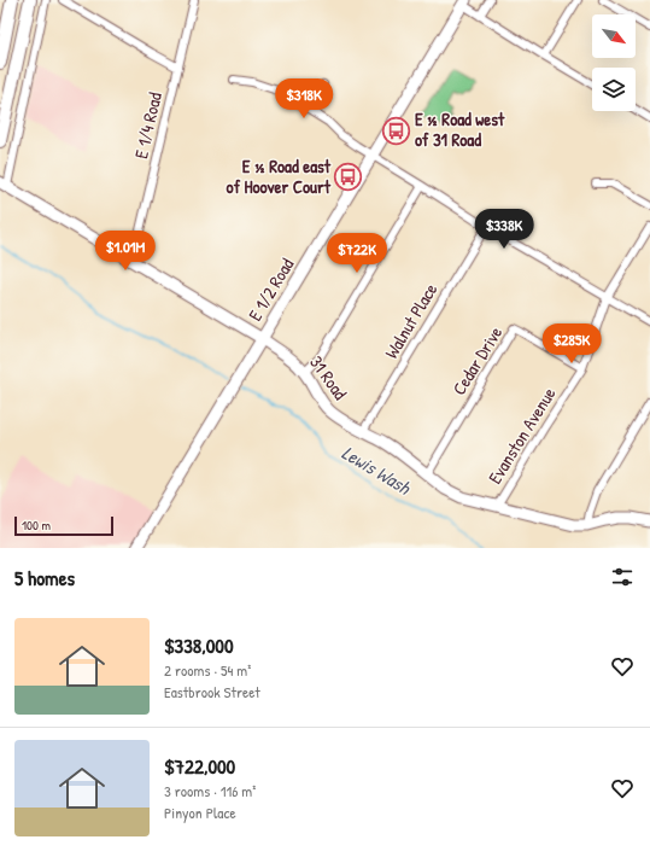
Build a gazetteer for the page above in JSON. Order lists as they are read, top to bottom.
{
  "streets": {
    "street": [
      "E 1/4 Road",
      "E 1/2 Road",
      "Walnut Place",
      "Cedar Drive",
      "31 Road",
      "Evanston Avenue"
    ]
  },
  "crossings": [
    ["E 1/4 Road", "31 Road"],
    ["E 1/2 Road", "31 Road"],
    ["Walnut Place", "31 Road"],
    ["Cedar Drive", "31 Road"],
    ["Cedar Drive", "Evanston Avenue"],
    ["31 Road", "Evanston Avenue"]
  ],
  "water": ["Lewis Wash"],
  "places": {
    "bus stop": ["E ½ Road west of 31 Road", "E ½ Road east of Hoover Court"]
  },
  "scale_bar": "100 m",
  "north": "bottom right",
  "page": {
    "price": [
      "$318K",
      "$338K",
      "$1.01M",
      "$722K",
      "$285K"
    ],
    "scale": "100 m",
    "heading": "5 homes",
    "list": [
      {
        "name": "$338,000",
        "note": "2 rooms · 54 m² · Eastbrook Street"
      },
      {
        "name": "$722,000",
        "note": "3 rooms · 116 m² · Pinyon Place"
      }
    ]
  }
}
